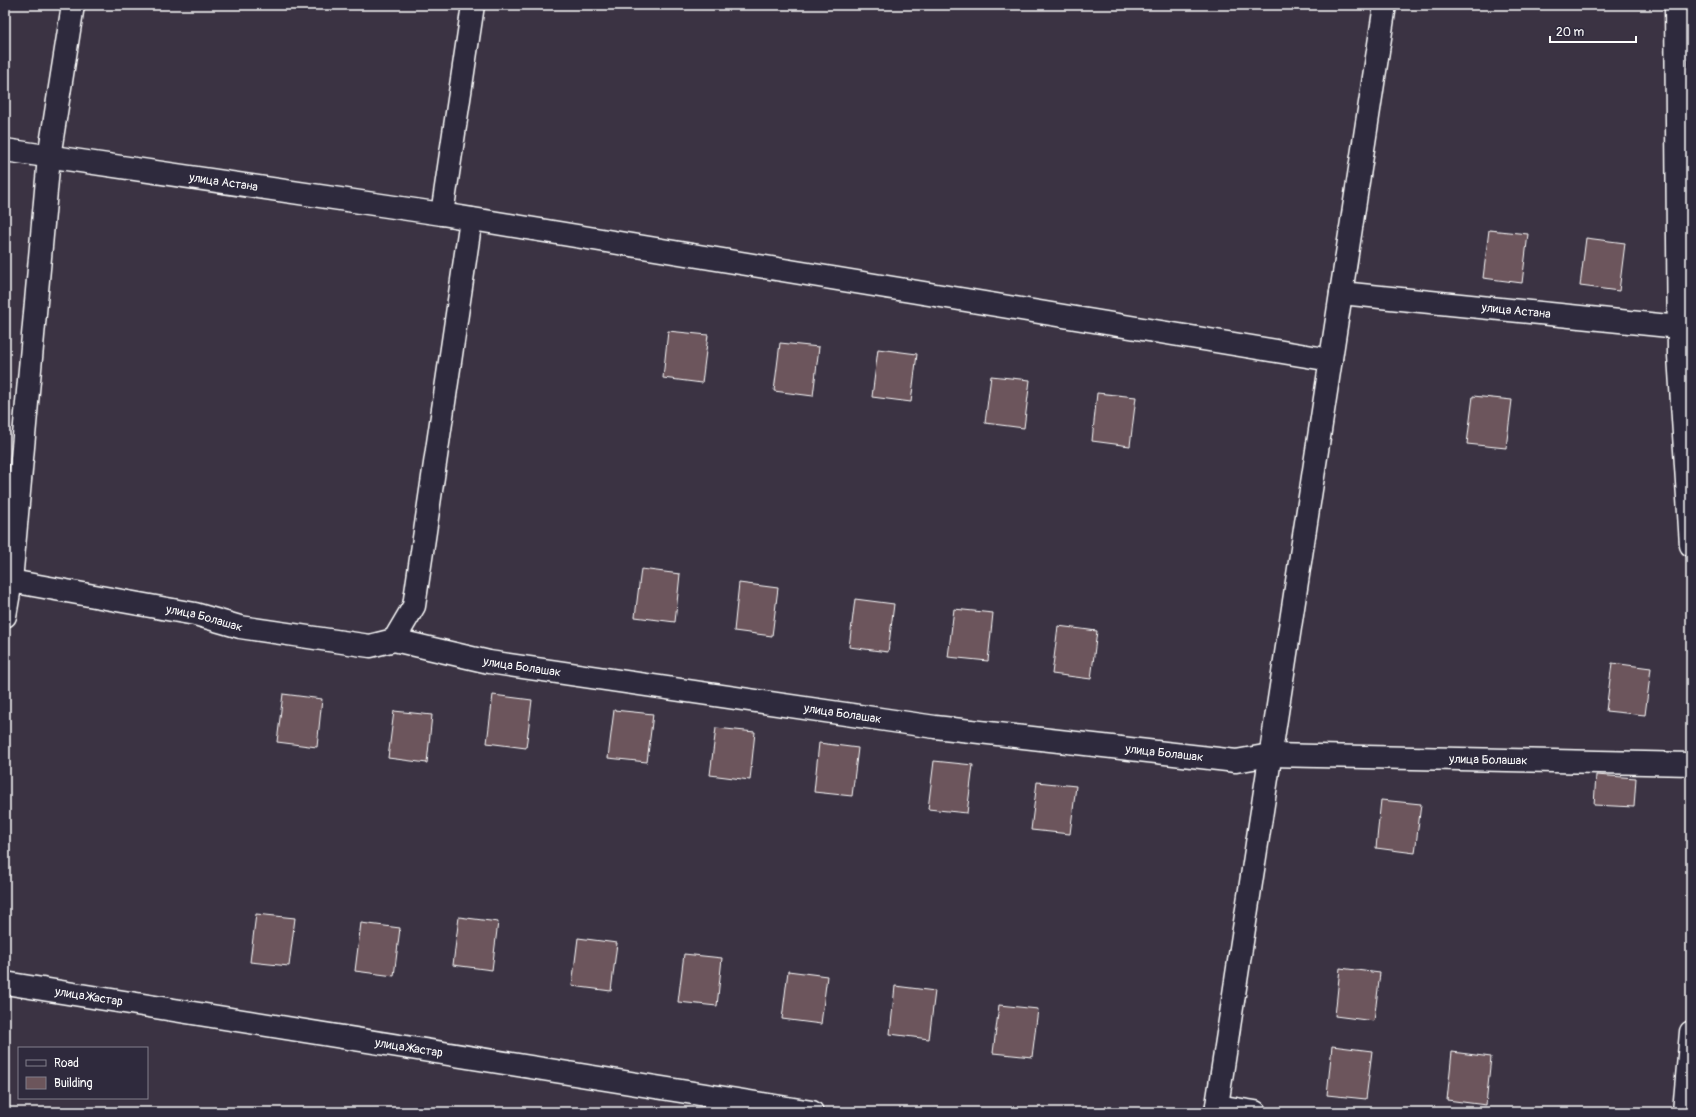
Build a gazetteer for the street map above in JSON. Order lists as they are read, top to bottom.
{
  "streets": {
    "street": ["улица Астана", "улица Болашак", "улица Жастар"]
  },
  "legend": ["Road", "Building"],
  "scale_bar": "20 m"
}
